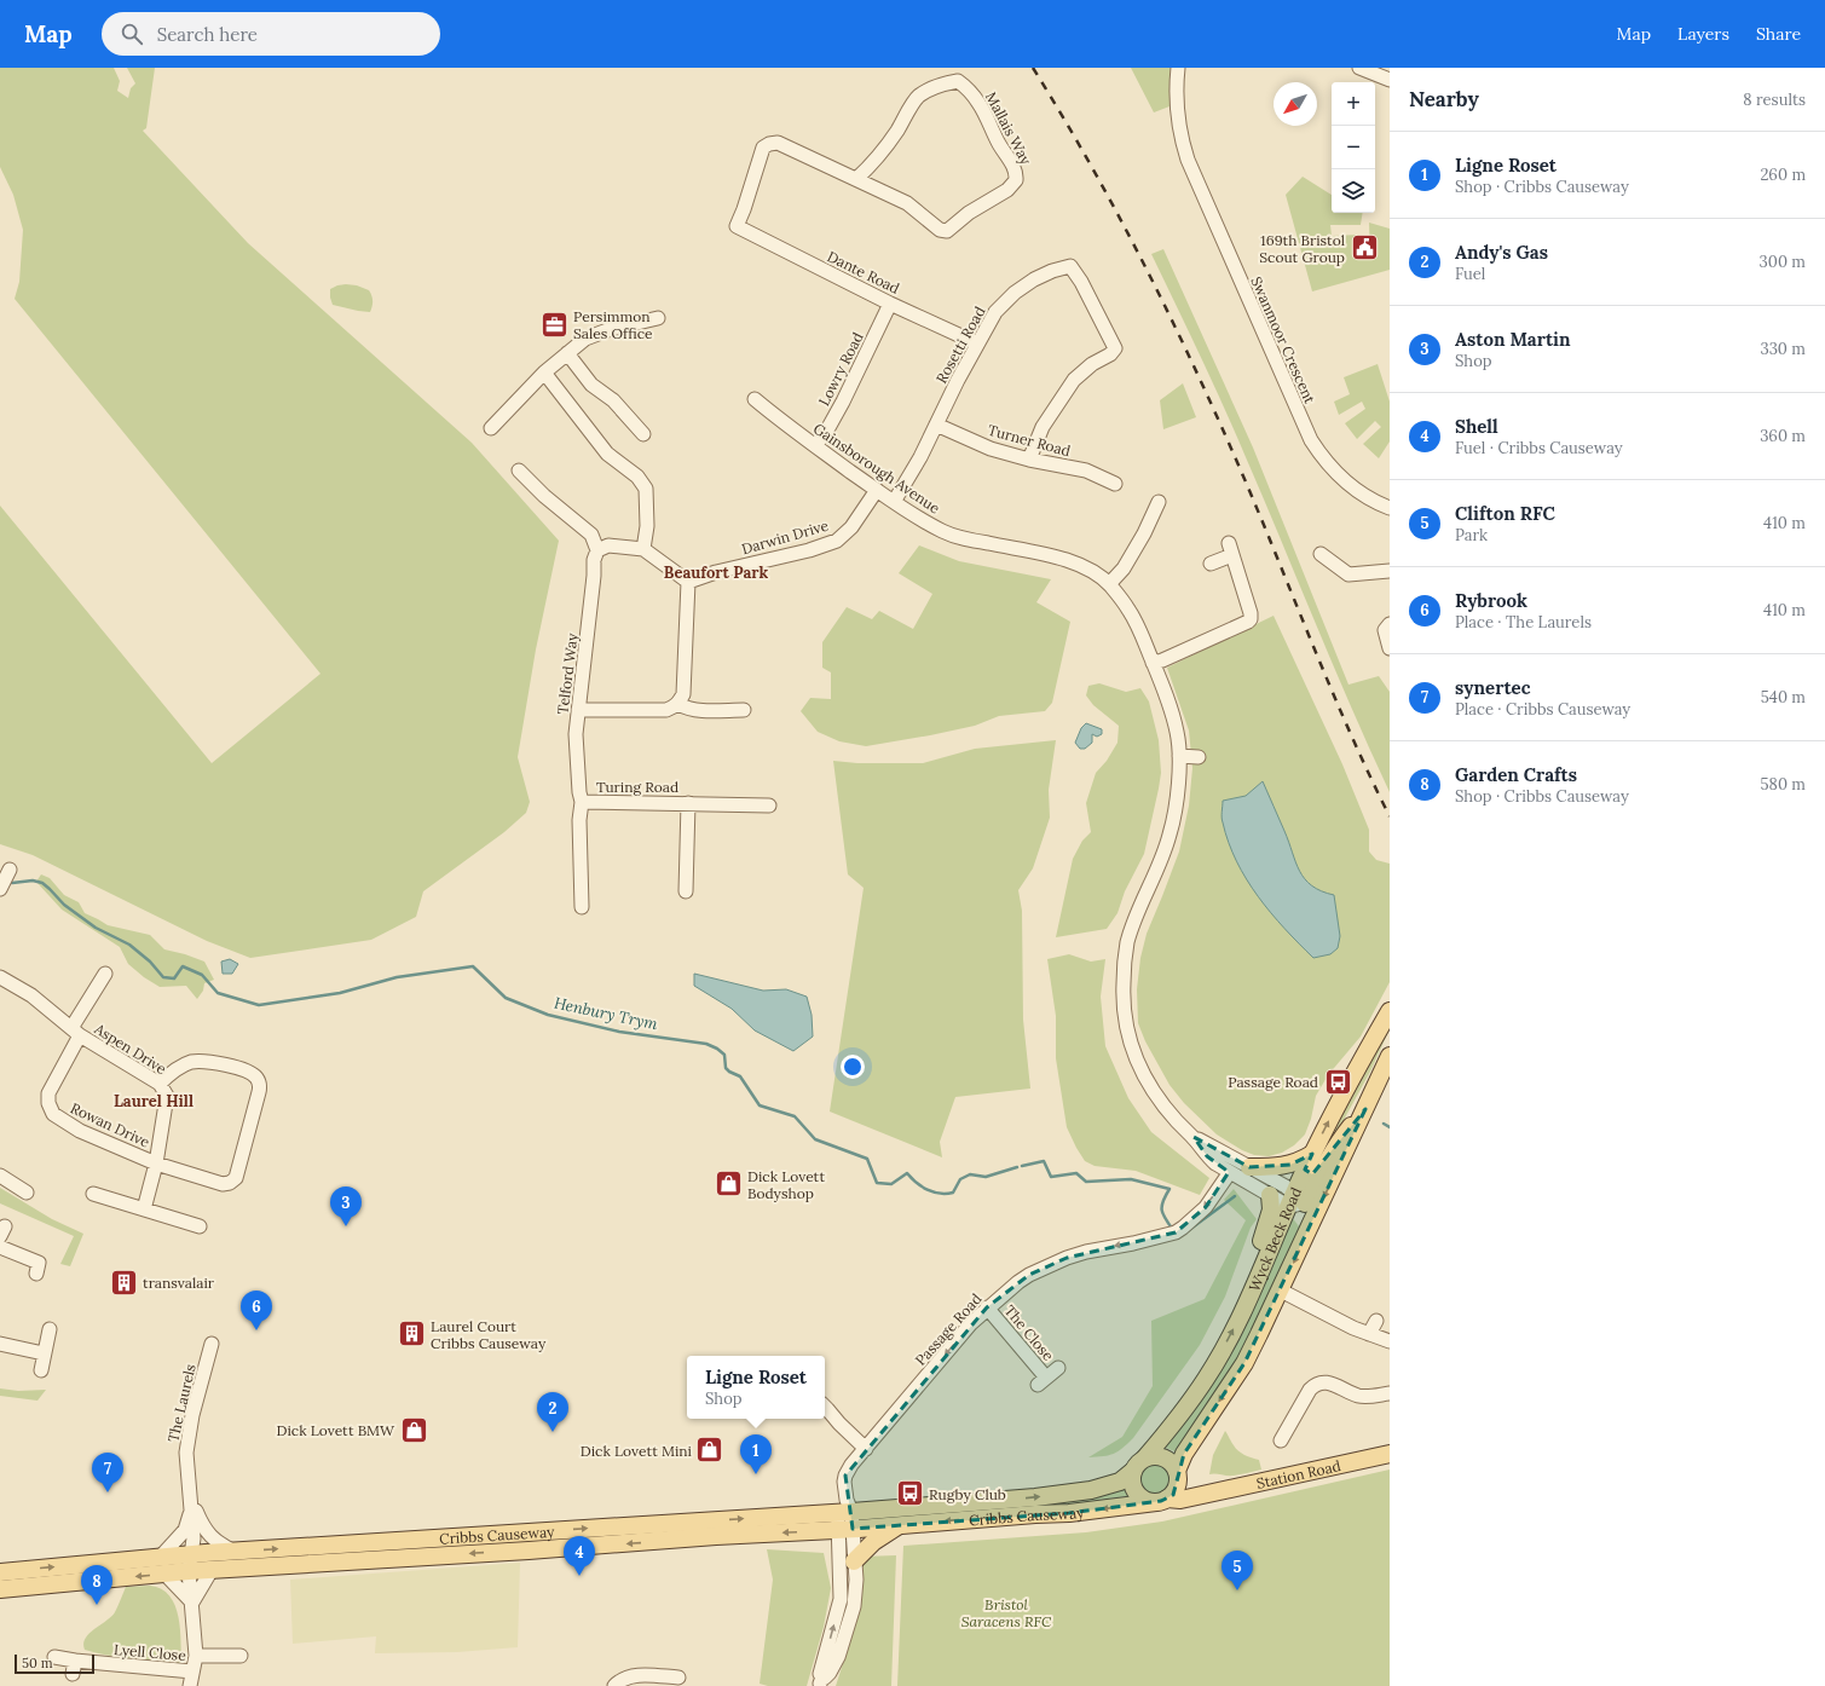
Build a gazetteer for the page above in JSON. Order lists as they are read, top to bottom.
{
  "streets": {
    "main road": ["Wyck Beck Road", "Station Road", "Cribbs Causeway"],
    "street": [
      "Mallais Way",
      "Dante Road",
      "Swanmoor Crescent",
      "Rosetti Road",
      "Lowry Road",
      "Turner Road",
      "Gainsborough Avenue",
      "Darwin Drive",
      "Telford Way",
      "Turing Road",
      "Aspen Drive",
      "Rowan Drive",
      "Passage Road",
      "The Close",
      "The Laurels",
      "Lyell Close"
    ]
  },
  "crossings": [
    ["Mallais Way", "Dante Road"],
    ["Dante Road", "Rosetti Road"],
    ["Dante Road", "Lowry Road"],
    ["Rosetti Road", "Turner Road"],
    ["Rosetti Road", "Gainsborough Avenue"],
    ["Lowry Road", "Gainsborough Avenue"],
    ["Gainsborough Avenue", "Darwin Drive"],
    ["Gainsborough Avenue", "Wyck Beck Road"],
    ["Gainsborough Avenue", "Passage Road"],
    ["Telford Way", "Turing Road"],
    ["Aspen Drive", "Rowan Drive"],
    ["Wyck Beck Road", "Station Road"],
    ["Wyck Beck Road", "Cribbs Causeway"],
    ["Passage Road", "The Close"],
    ["Passage Road", "Cribbs Causeway"],
    ["The Laurels", "Cribbs Causeway"],
    ["The Laurels", "Lyell Close"],
    ["Station Road", "Cribbs Causeway"]
  ],
  "one_way": ["Passage Road"],
  "districts": ["Beaufort Park", "Laurel Hill"],
  "water": ["Henbury Trym"],
  "parks": ["Bristol Saracens RFC"],
  "places": {
    "public building": ["169th Bristol Scout Group"],
    "office": ["Persimmon Sales Office"],
    "bus stop": ["Passage Road", "Rugby Club"],
    "shop": ["Dick Lovett Bodyshop", "Dick Lovett BMW", "Dick Lovett Mini"],
    "building": ["transvalair", "Laurel Court Cribbs Causeway"]
  },
  "scale_bar": "50 m",
  "north": "bottom left",
  "page": {
    "header": "Map",
    "search": "Search here",
    "nav": ["Map", "Layers", "Share"],
    "heading": ["Nearby", "8 results"],
    "map_buttons": ["+", "−"],
    "list": [
      {
        "mark": "1",
        "name": "Ligne Roset",
        "note": "Shop · Cribbs Causeway",
        "value": "260 m"
      },
      {
        "mark": "2",
        "name": "Andy's Gas",
        "note": "Fuel",
        "value": "300 m"
      },
      {
        "mark": "3",
        "name": "Aston Martin",
        "note": "Shop",
        "value": "330 m"
      },
      {
        "mark": "4",
        "name": "Shell",
        "note": "Fuel · Cribbs Causeway",
        "value": "360 m"
      },
      {
        "mark": "5",
        "name": "Clifton RFC",
        "note": "Park",
        "value": "410 m"
      },
      {
        "mark": "6",
        "name": "Rybrook",
        "note": "Place · The Laurels",
        "value": "410 m"
      },
      {
        "mark": "7",
        "name": "synertec",
        "note": "Place · Cribbs Causeway",
        "value": "540 m"
      },
      {
        "mark": "8",
        "name": "Garden Crafts",
        "note": "Shop · Cribbs Causeway",
        "value": "580 m"
      }
    ],
    "pins": [
      "3",
      "6",
      "2",
      "1",
      "7",
      "4",
      "5",
      "8"
    ],
    "popup": ["Ligne Roset", "Shop"],
    "scale": "50 m"
  }
}
